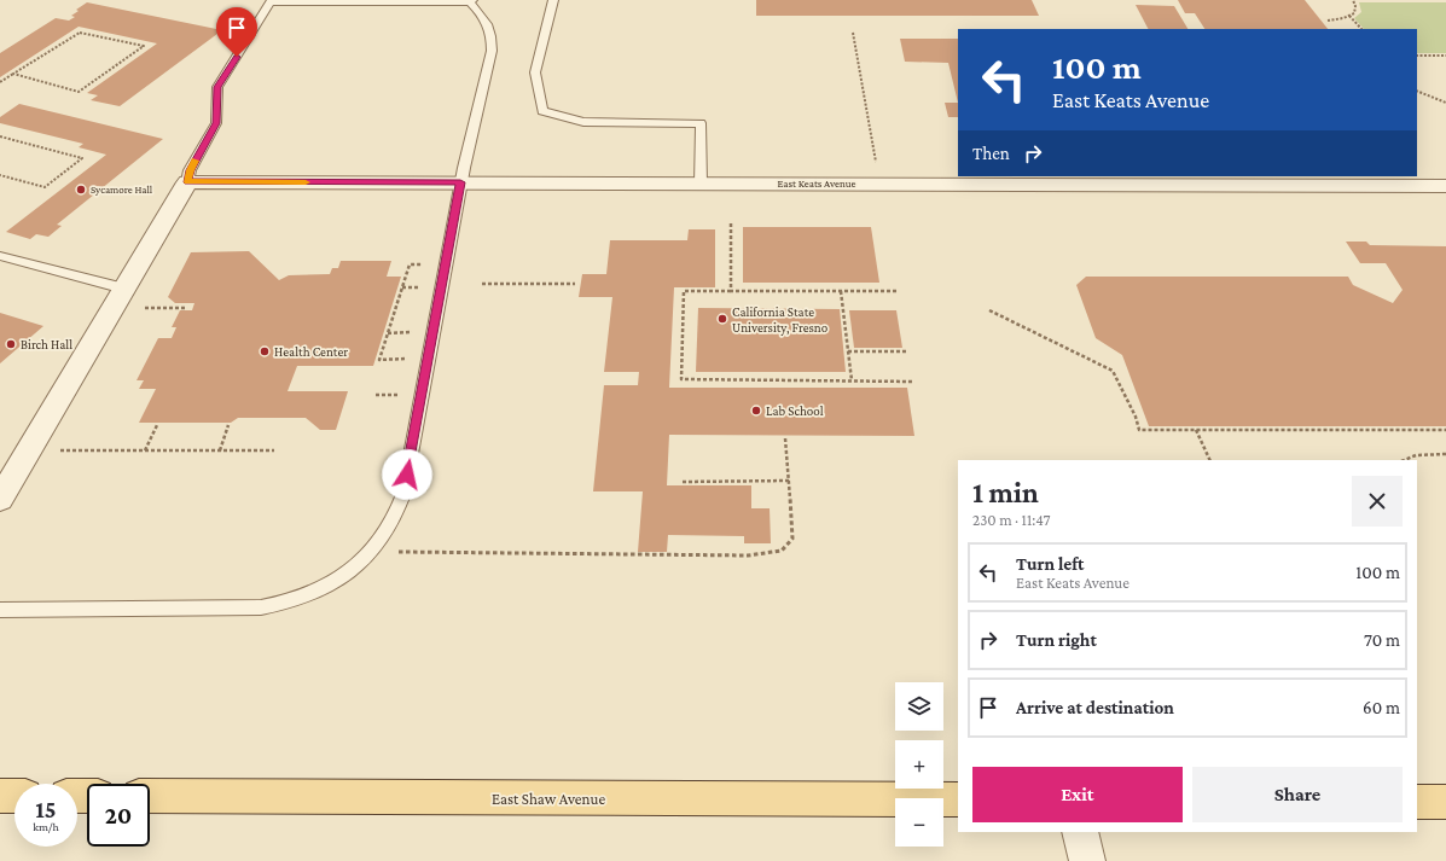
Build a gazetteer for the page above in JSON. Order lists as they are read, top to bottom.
{
  "streets": {
    "main road": ["East Shaw Avenue"],
    "street": ["East Keats Avenue"]
  },
  "places": [
    "Sycamore Hall",
    "California State University, Fresno",
    "Birch Hall",
    "Health Center",
    "Lab School"
  ],
  "page": {
    "turn": ["100 m", "East Keats Avenue"],
    "then": "Then",
    "heading": ["1 min", "230 m · 11:47"],
    "list": [
      {
        "name": "Turn left",
        "note": "East Keats Avenue",
        "value": "100 m"
      },
      {
        "name": "Turn right",
        "value": "70 m"
      },
      {
        "name": "Arrive at destination",
        "value": "60 m"
      }
    ],
    "map_buttons": ["+", "−"],
    "buttons": ["Exit", "Share"],
    "speed": "15 km/h",
    "limit": "20"
  }
}
